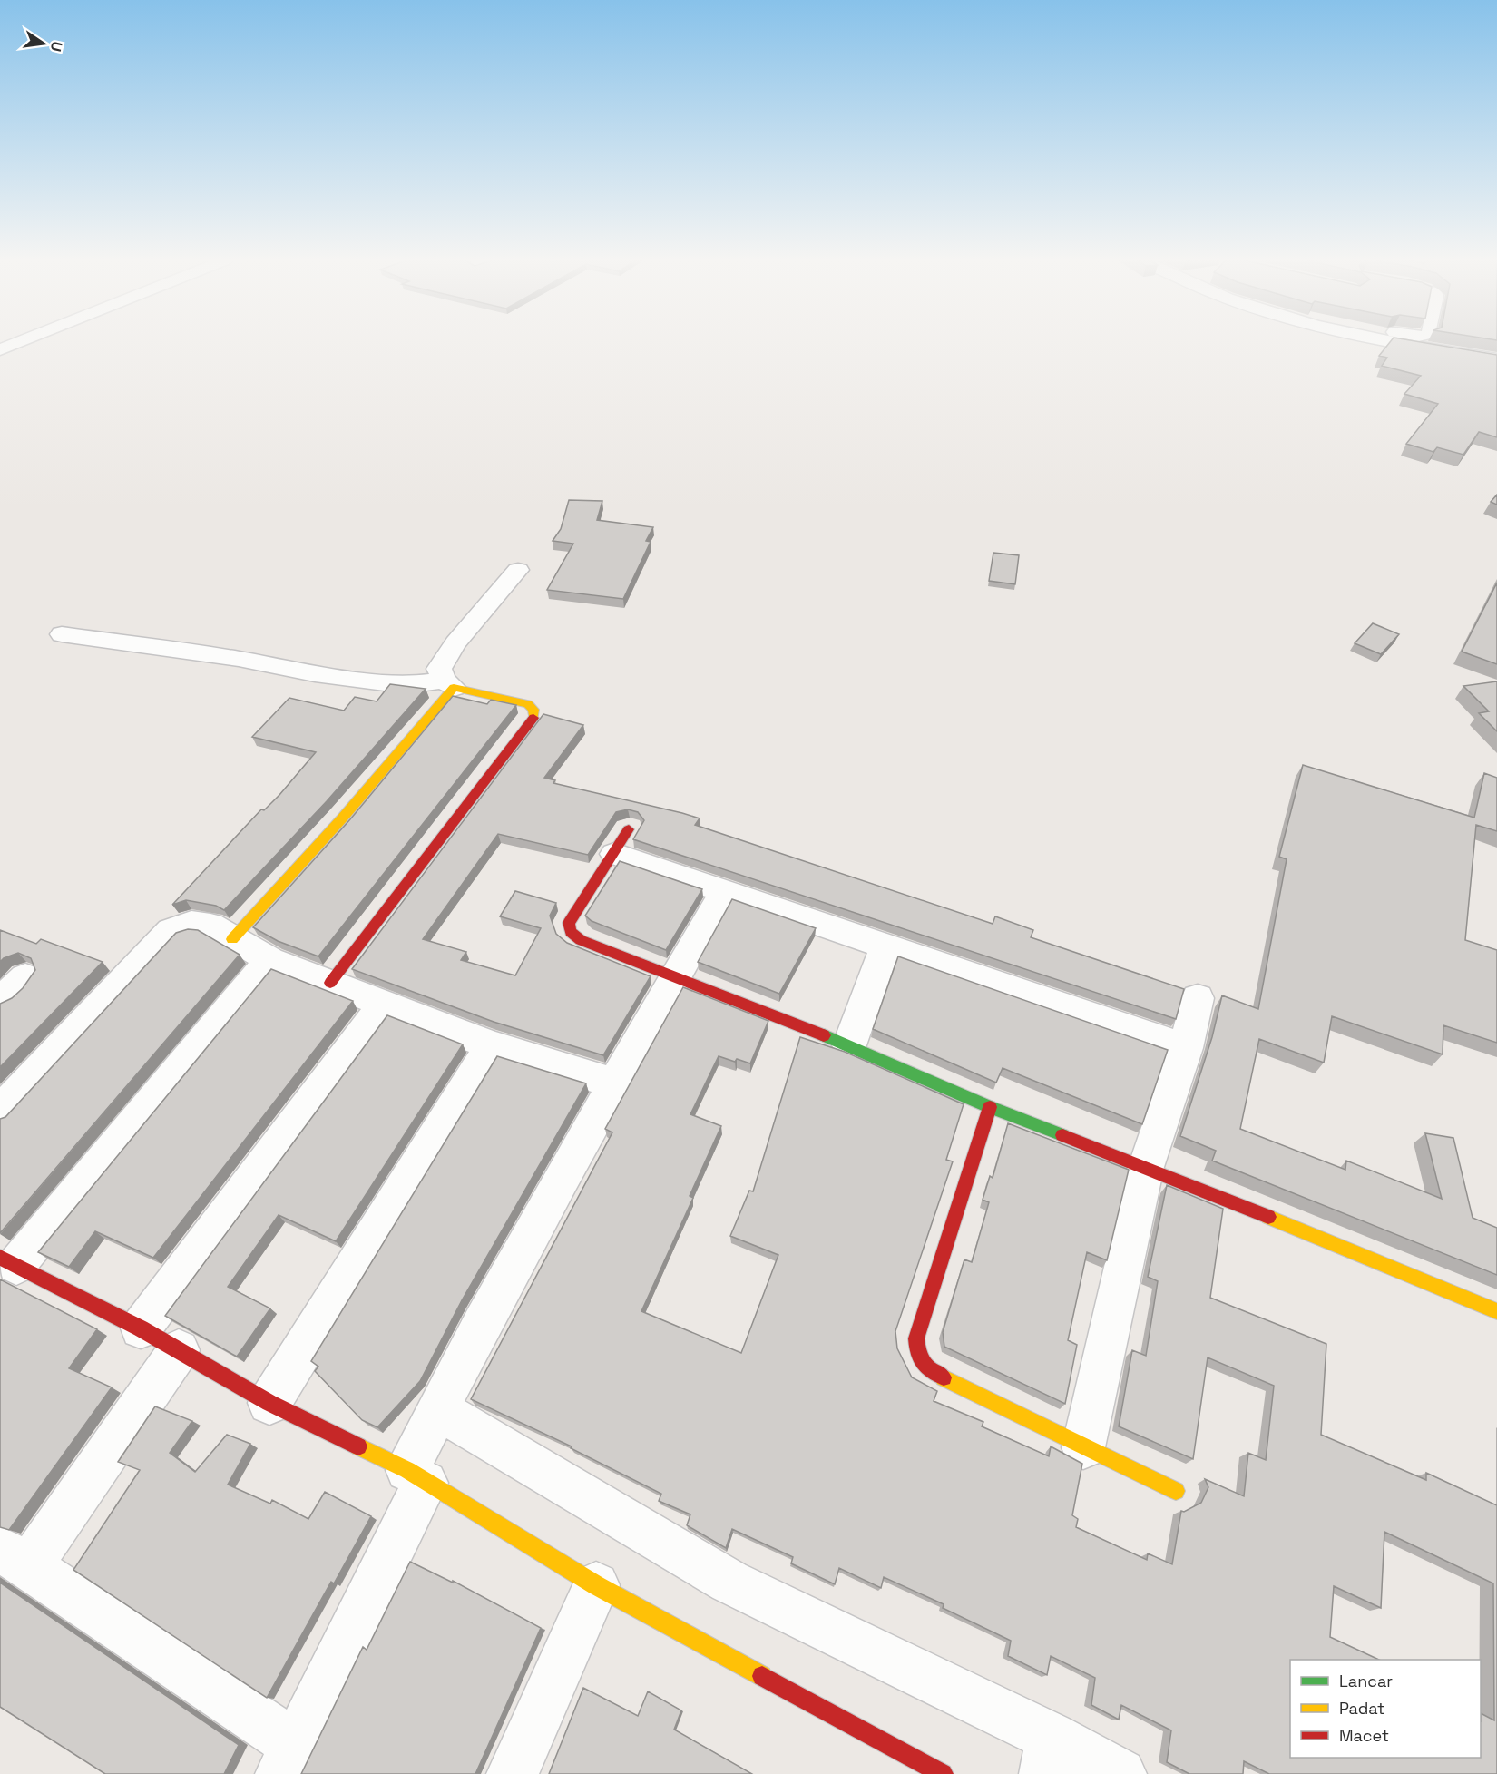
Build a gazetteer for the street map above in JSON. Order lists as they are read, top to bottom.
{
  "legend": ["Lancar", "Padat", "Macet"],
  "north": "right"
}
